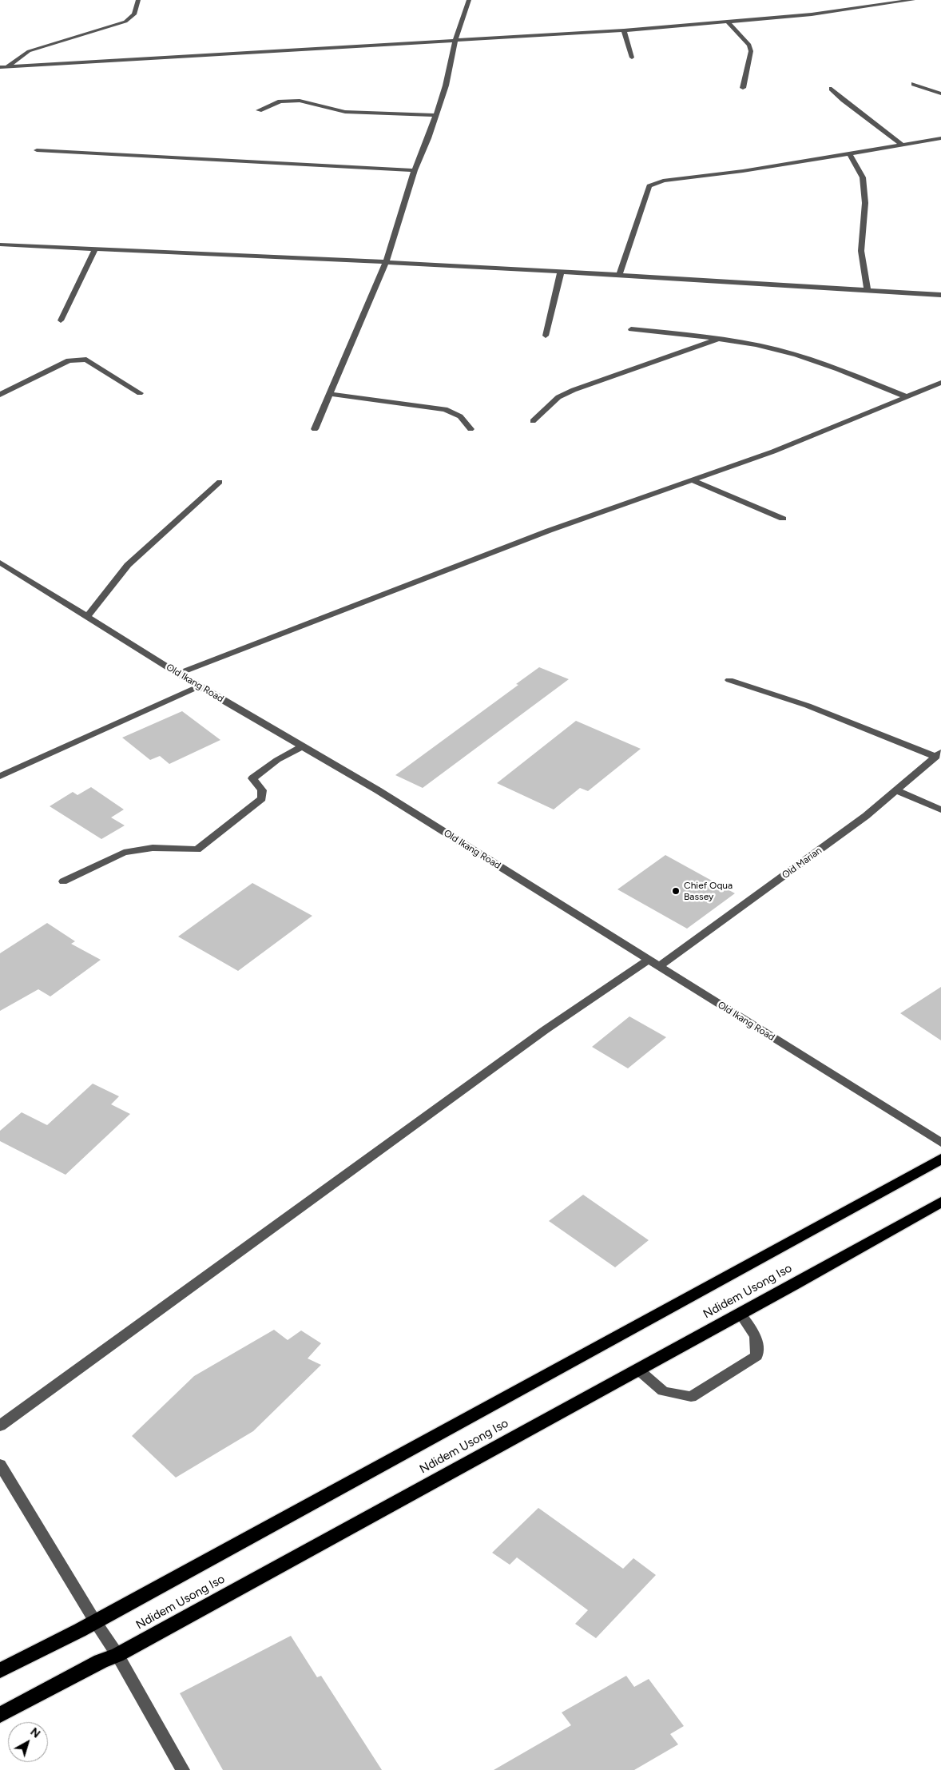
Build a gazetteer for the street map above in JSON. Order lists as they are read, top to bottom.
{
  "streets": {
    "highway": ["Ndidem Usong Iso"],
    "street": ["Old Ikang Road", "Old Marian"]
  },
  "crossings": [
    ["Old Ikang Road", "Old Marian"]
  ],
  "places": ["Chief Oqua Bassey"],
  "north": "top right"
}
